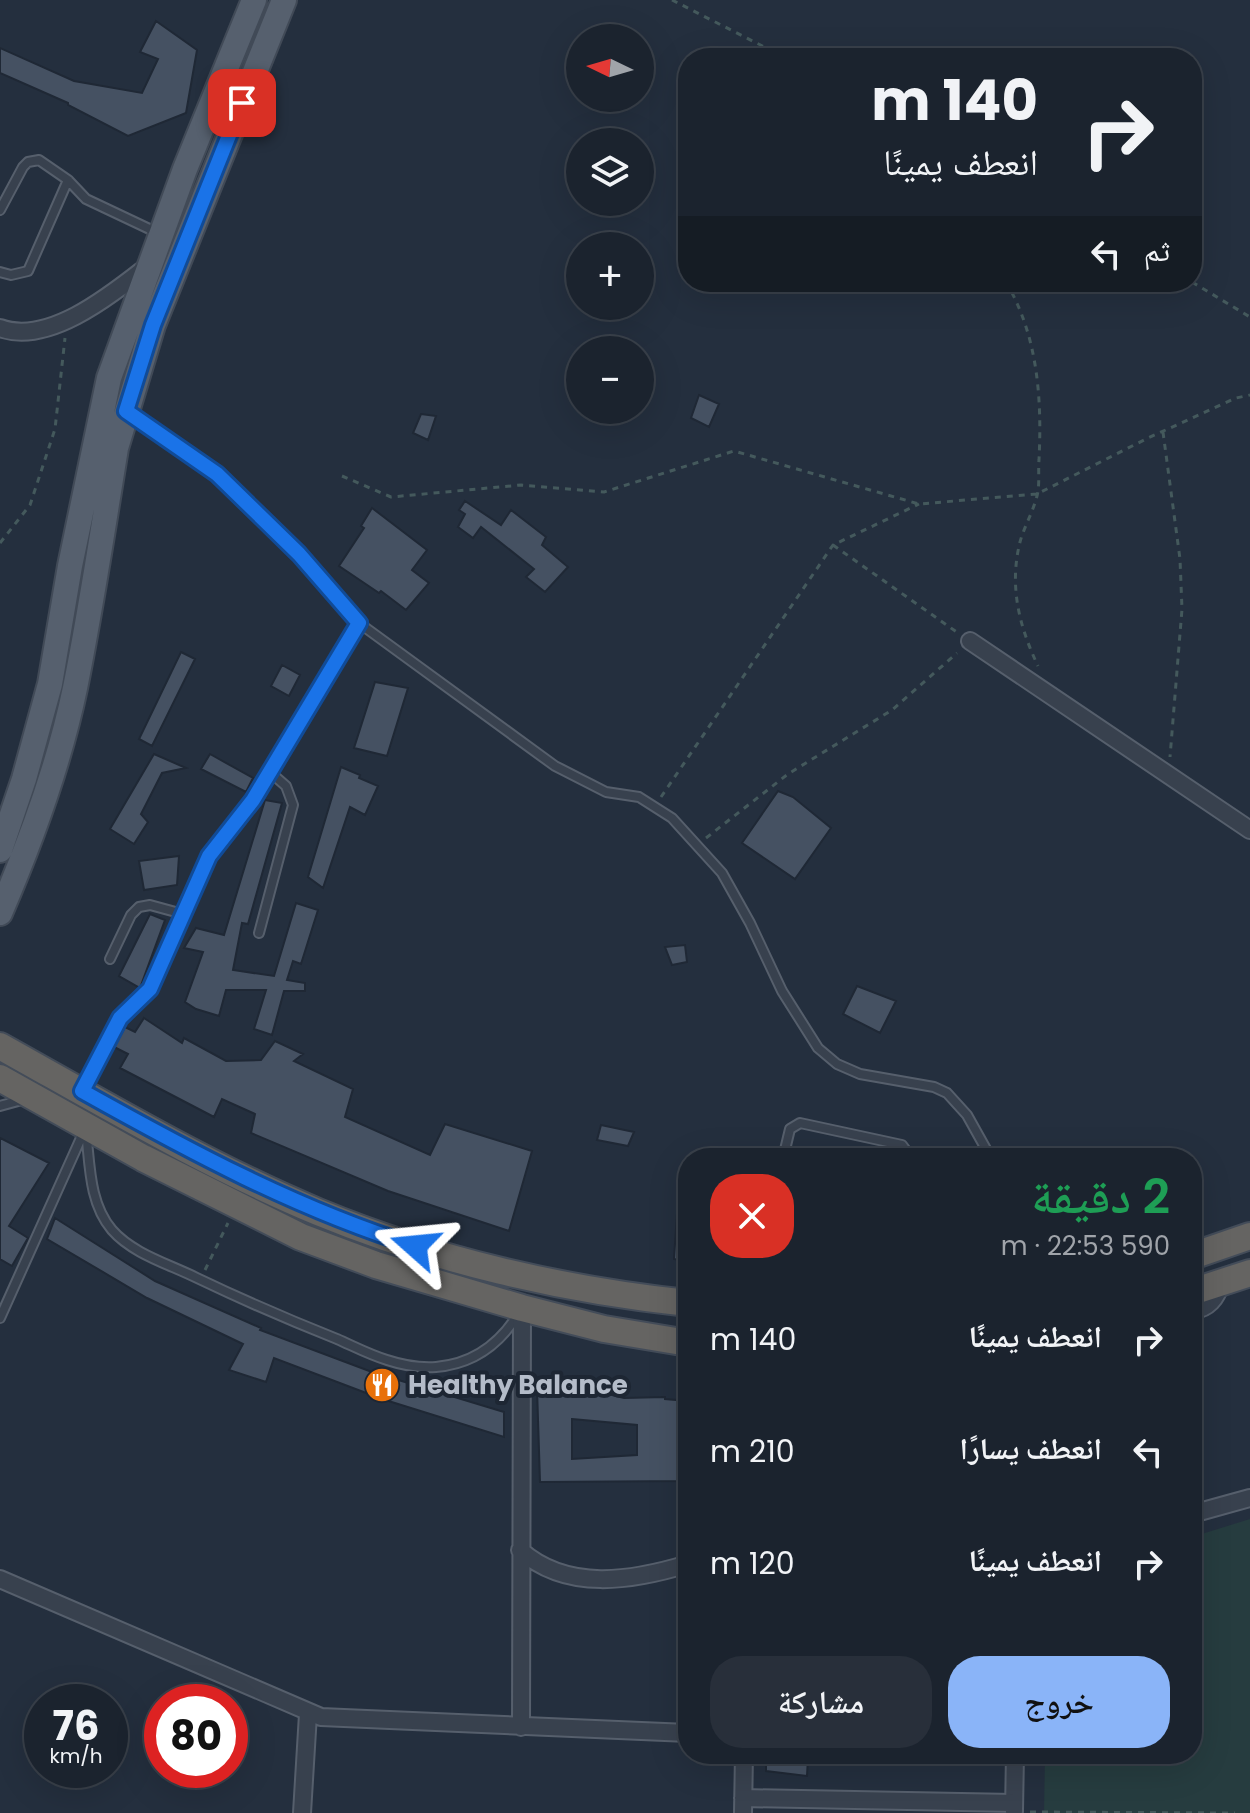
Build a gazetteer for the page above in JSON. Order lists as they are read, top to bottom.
{
  "places": {
    "restaurant": ["Healthy Balance"]
  },
  "north": "left",
  "page": {
    "map_buttons": ["+", "−"],
    "turn": ["140 m", "انعطف يمينًا"],
    "then": "ثم",
    "heading": ["2 دقيقة", "590 m · 22:53"],
    "list": [
      {
        "name": "انعطف يمينًا",
        "value": "140 m"
      },
      {
        "name": "انعطف يسارًا",
        "value": "210 m"
      },
      {
        "name": "انعطف يمينًا",
        "value": "120 m"
      }
    ],
    "buttons": ["خروج", "مشاركة"],
    "speed": "76 km/h",
    "limit": "80"
  }
}
